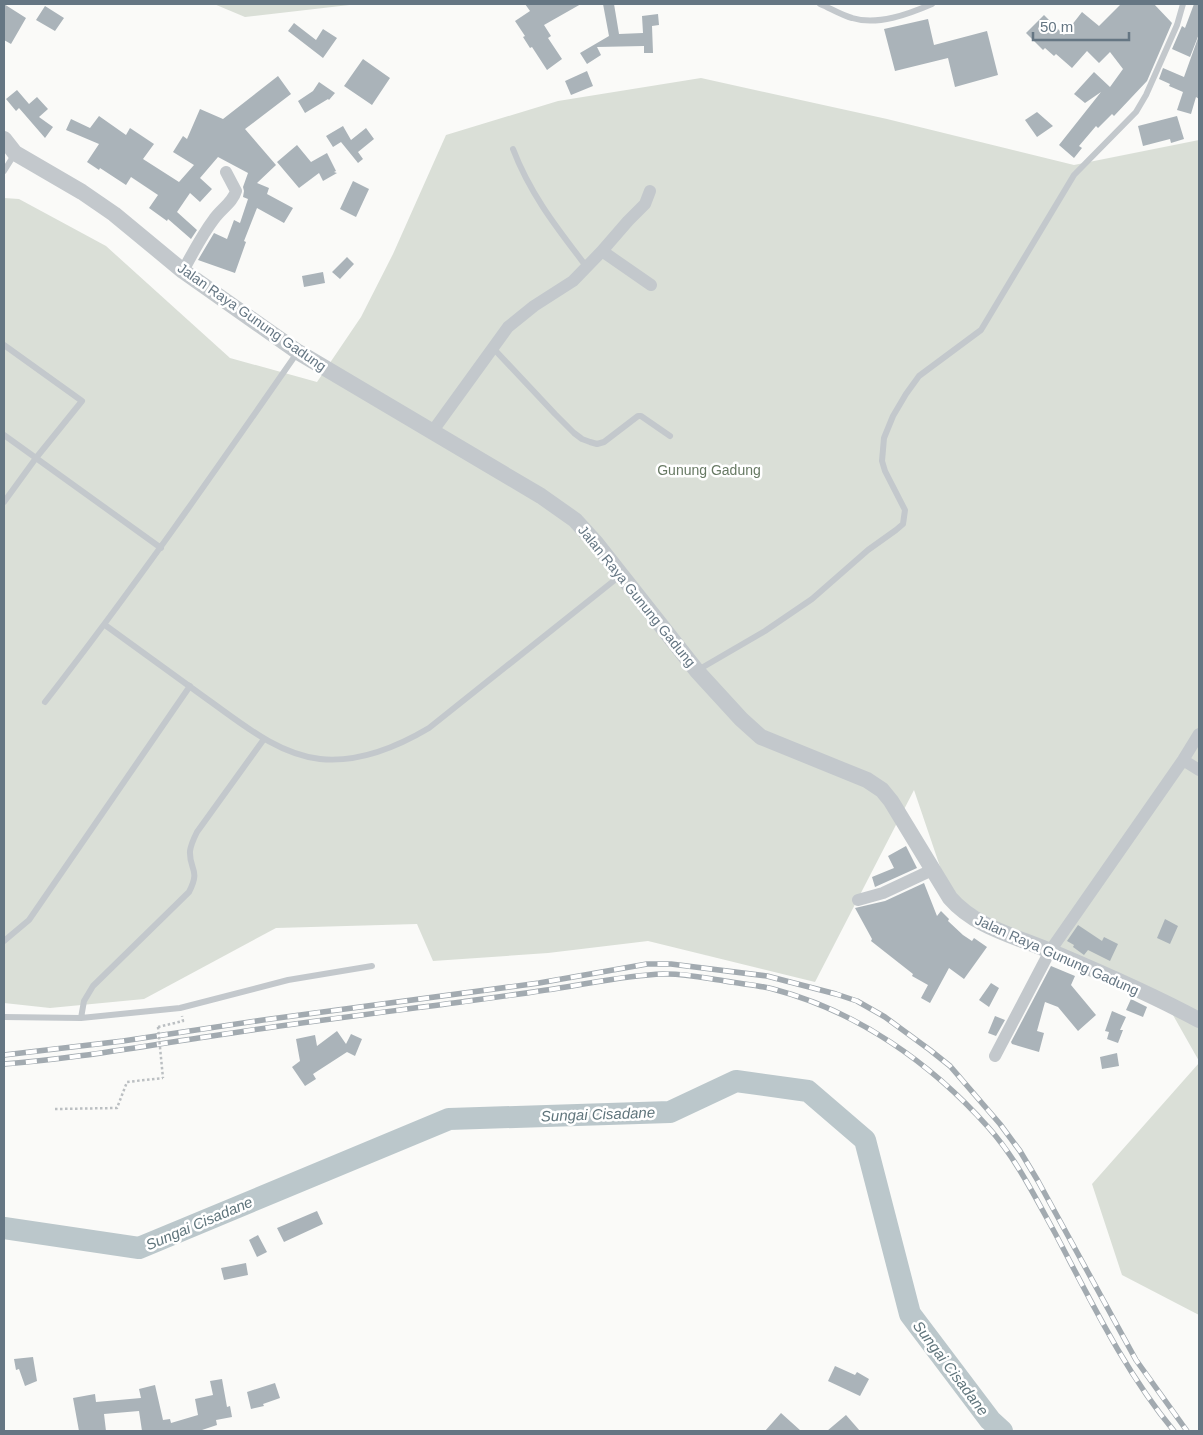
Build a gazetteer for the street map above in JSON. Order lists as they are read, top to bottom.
{
  "streets": {
    "street": ["Jalan Raya Gunung Gadung"]
  },
  "water": ["Sungai Cisadane"],
  "parks": ["Gunung Gadung"],
  "scale_bar": "50 m"
}
